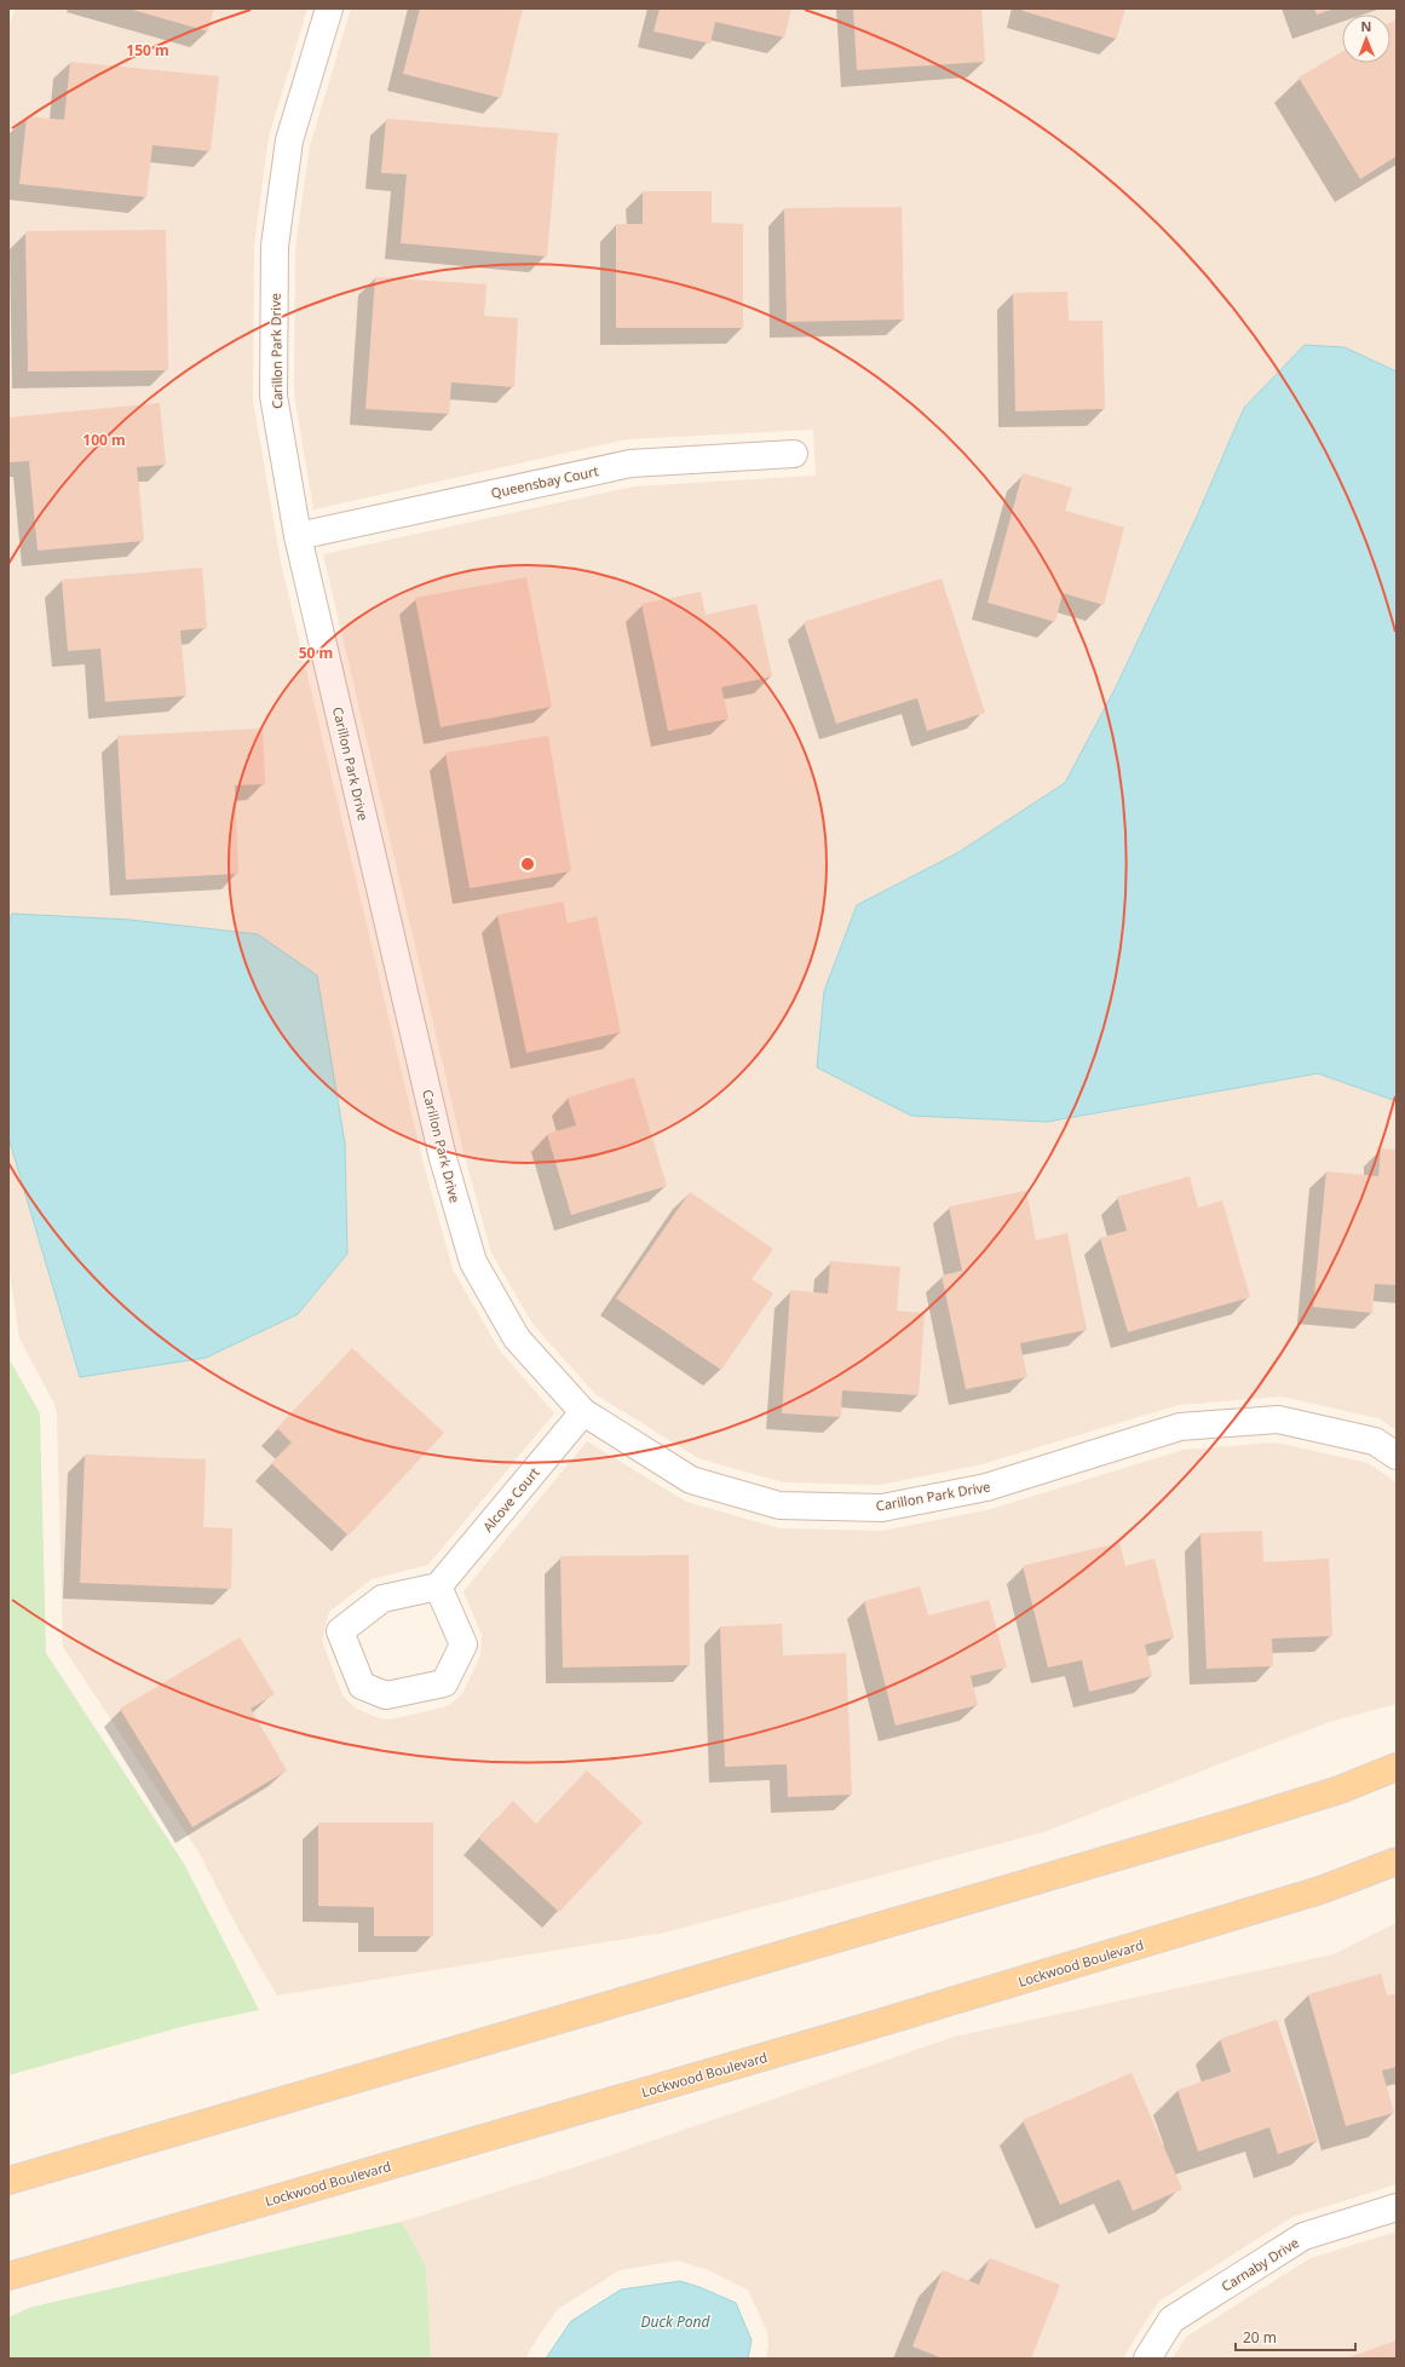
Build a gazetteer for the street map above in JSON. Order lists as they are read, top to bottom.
{
  "streets": {
    "main road": ["Lockwood Boulevard"],
    "street": [
      "Carillon Park Drive",
      "Queensbay Court",
      "Alcove Court",
      "Carnaby Drive"
    ]
  },
  "crossings": [
    ["Carillon Park Drive", "Queensbay Court"],
    ["Carillon Park Drive", "Alcove Court"]
  ],
  "water": ["Duck Pond"],
  "scale_bar": "20 m",
  "north": "top",
  "rings": ["150 m", "100 m", "50 m"]
}
